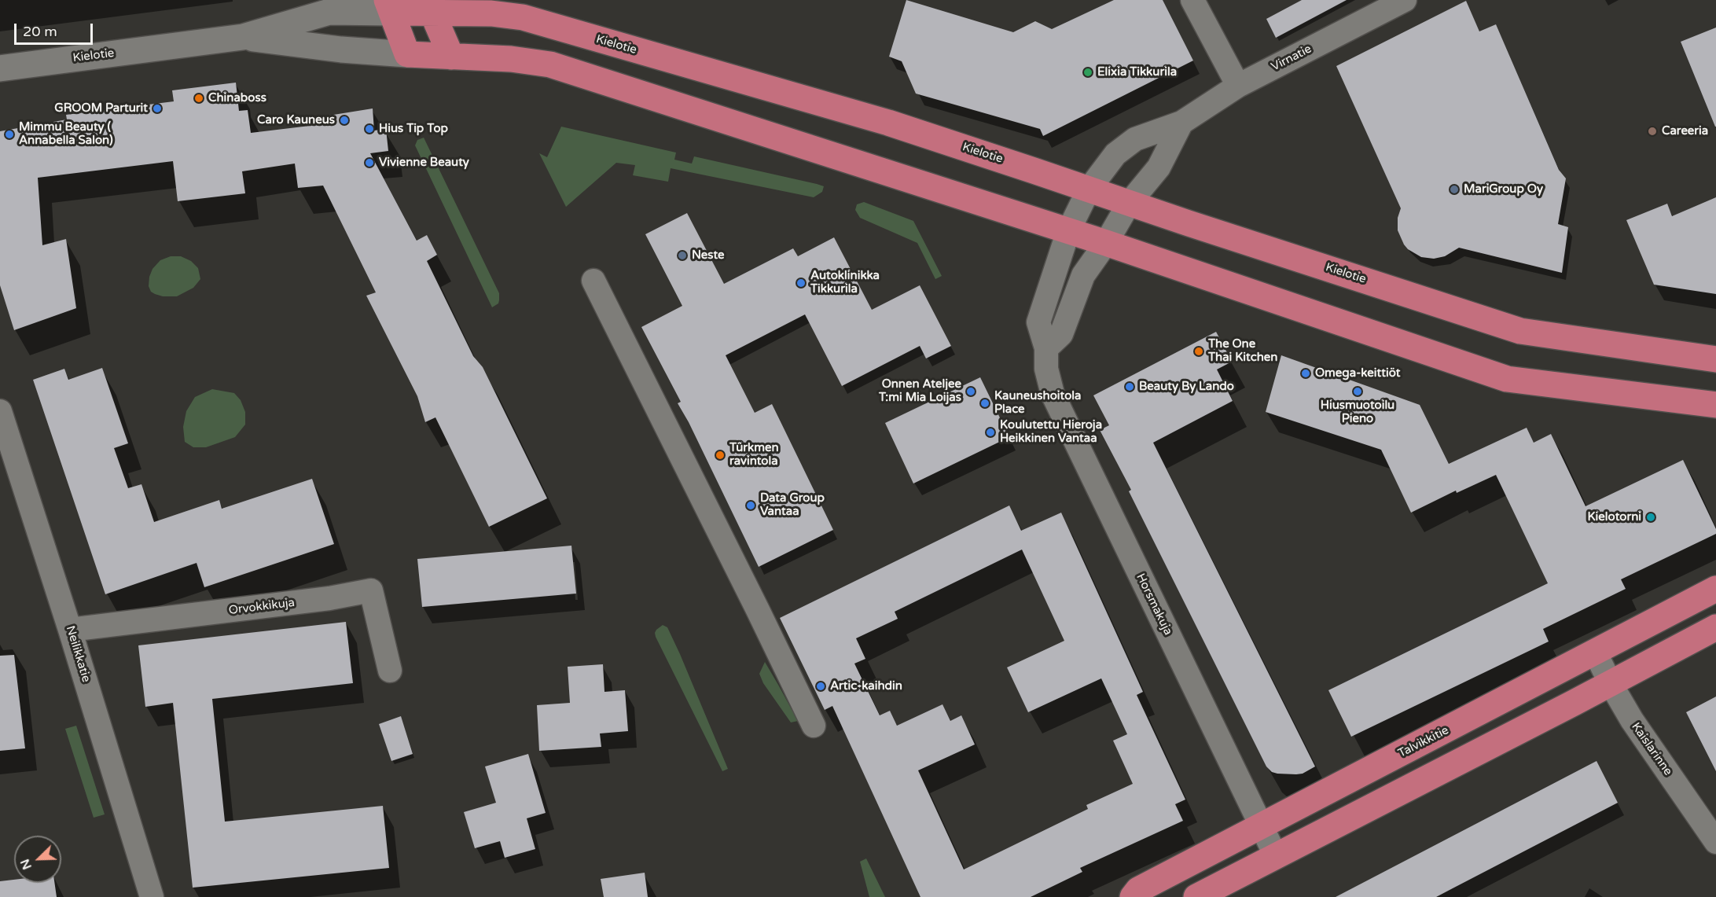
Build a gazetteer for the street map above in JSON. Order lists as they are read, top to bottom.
{
  "streets": {
    "main road": ["Kielotie", "Talvikkitie"],
    "street": [
      "Virnatie",
      "Horsmakuja",
      "Orvokkikuja",
      "Neilikkatie",
      "Kaislarinne"
    ]
  },
  "crossings": [
    ["Kielotie", "Virnatie"],
    ["Kielotie", "Horsmakuja"],
    ["Virnatie", "Horsmakuja"],
    ["Horsmakuja", "Talvikkitie"],
    ["Orvokkikuja", "Neilikkatie"],
    ["Talvikkitie", "Kaislarinne"]
  ],
  "places": [
    "Elixia Tikkurila",
    "Chinaboss",
    "GROOM Parturit",
    "Caro Kauneus",
    "Hius Tip Top",
    "Careeria",
    "Mimmu Beauty ( Annabella Salon)",
    "Vivienne Beauty",
    "MariGroup Oy",
    "Neste",
    "Autoklinikka Tikkurila",
    "The One Thai Kitchen",
    "Omega-keittiöt",
    "Beauty By Lando",
    "Onnen Ateljee T:mi Mia Loijas",
    "Hiusmuotoilu Pieno",
    "Kauneushoitola Place",
    "Koulutettu Hieroja Heikkinen Vantaa",
    "Türkmen ravintola",
    "Data Group Vantaa",
    "Kielotorni",
    "Artic-kaihdin"
  ],
  "scale_bar": "20 m",
  "north": "bottom left"
}
